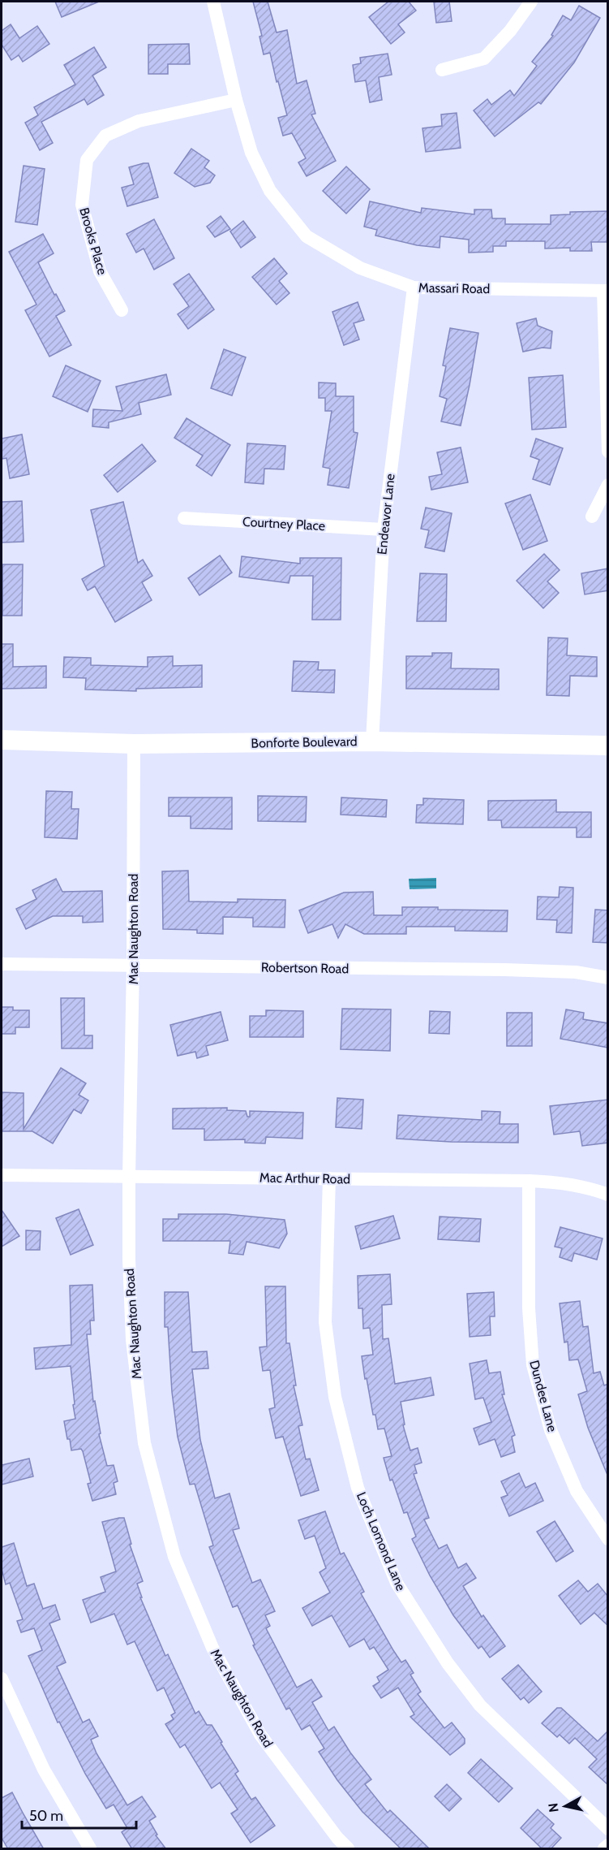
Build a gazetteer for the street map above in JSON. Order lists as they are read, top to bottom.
{
  "streets": {
    "main road": ["Bonforte Boulevard"],
    "street": [
      "Brooks Place",
      "Massari Road",
      "Endeavor Lane",
      "Courtney Place",
      "Mac Naughton Road",
      "Robertson Road",
      "Mac Arthur Road",
      "Dundee Lane",
      "Loch Lomond Lane"
    ]
  },
  "crossings": [
    ["Brooks Place", "Massari Road"],
    ["Massari Road", "Endeavor Lane"],
    ["Endeavor Lane", "Courtney Place"],
    ["Endeavor Lane", "Bonforte Boulevard"],
    ["Bonforte Boulevard", "Mac Naughton Road"],
    ["Mac Naughton Road", "Robertson Road"],
    ["Mac Naughton Road", "Mac Arthur Road"],
    ["Mac Arthur Road", "Dundee Lane"],
    ["Mac Arthur Road", "Loch Lomond Lane"]
  ],
  "scale_bar": "50 m",
  "north": "left"
}
